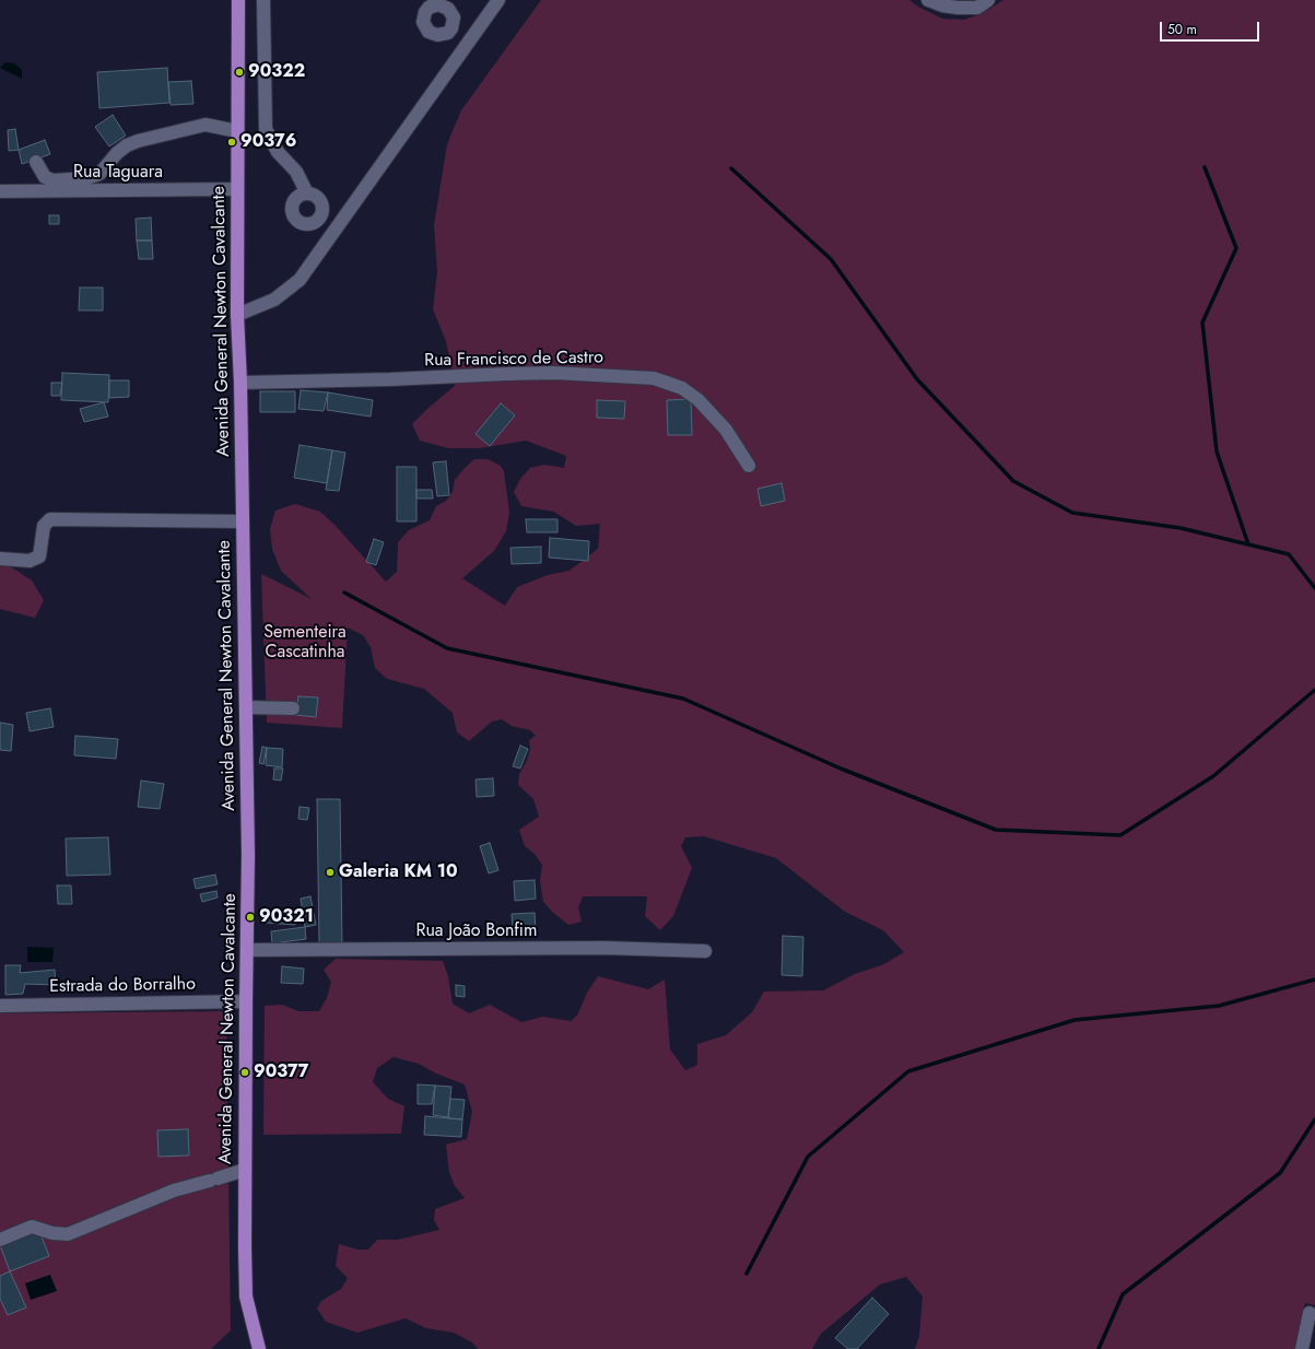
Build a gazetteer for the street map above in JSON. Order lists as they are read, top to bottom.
{
  "streets": {
    "main road": ["Avenida General Newton Cavalcante"],
    "street": [
      "Rua Taguara",
      "Rua Francisco de Castro",
      "Rua João Bonfim",
      "Estrada do Borralho"
    ]
  },
  "crossings": [
    ["Rua Taguara", "Avenida General Newton Cavalcante"],
    ["Avenida General Newton Cavalcante", "Rua Francisco de Castro"],
    ["Avenida General Newton Cavalcante", "Rua João Bonfim"],
    ["Avenida General Newton Cavalcante", "Estrada do Borralho"]
  ],
  "parks": ["Sementeira Cascatinha"],
  "places": [
    "90322",
    "90376",
    "Galeria KM 10",
    "90321",
    "90377"
  ],
  "scale_bar": "50 m"
}
